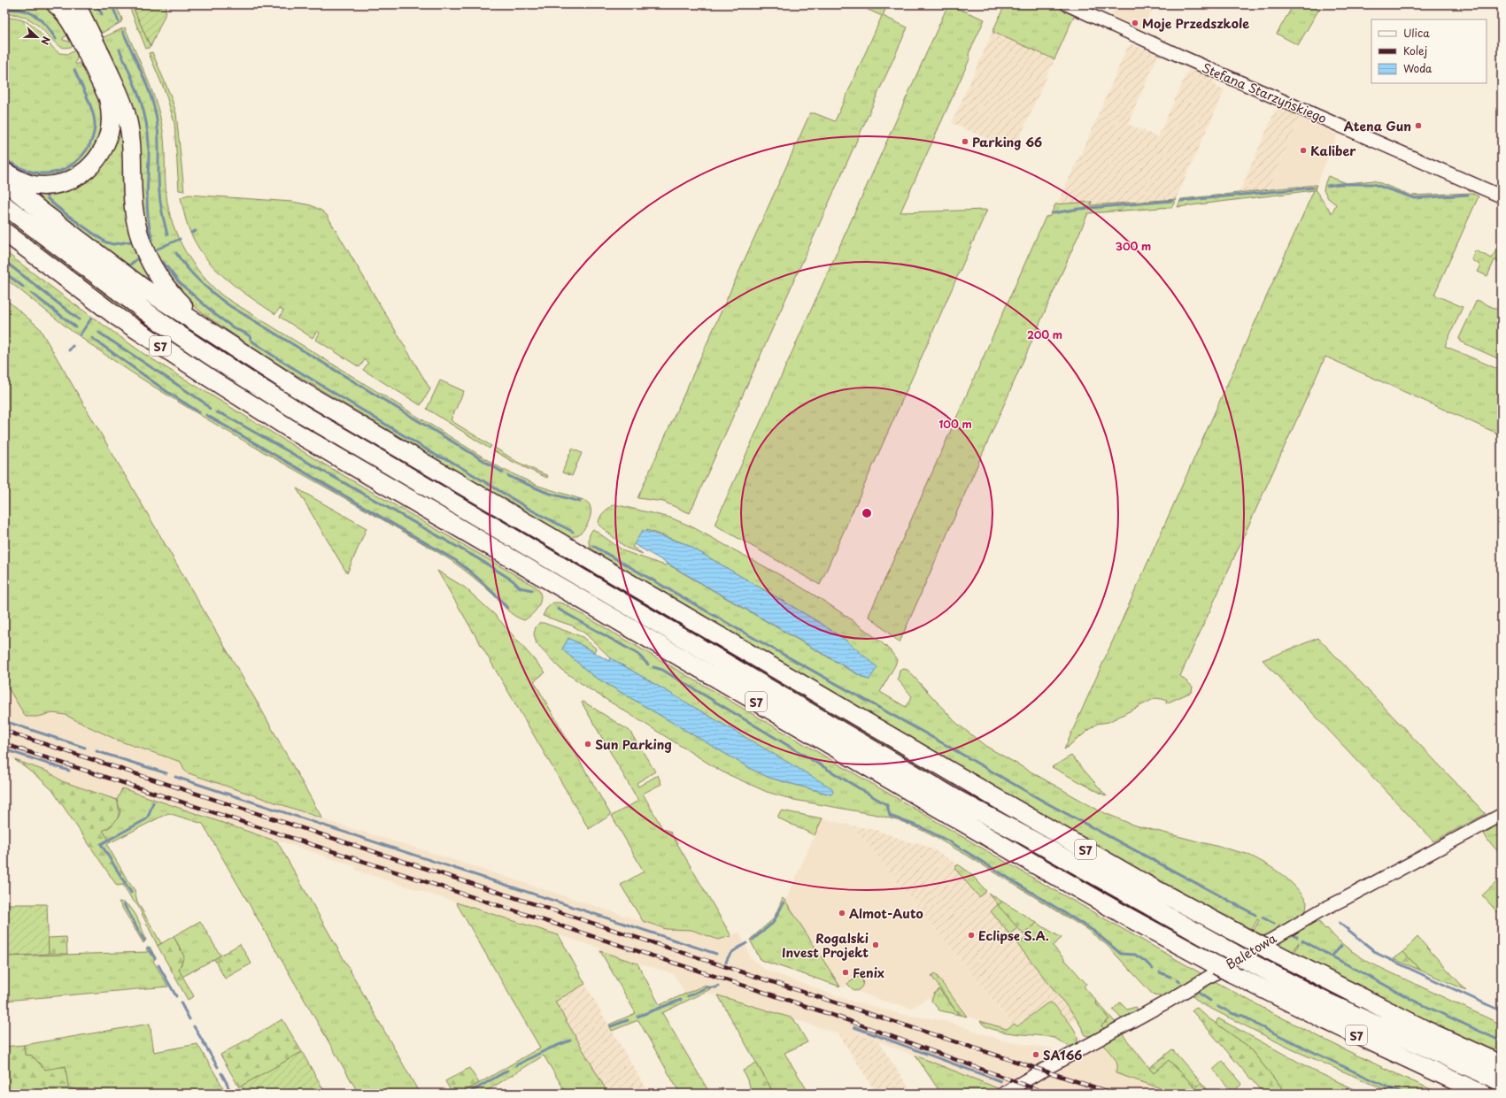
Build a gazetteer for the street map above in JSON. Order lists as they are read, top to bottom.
{
  "streets": {
    "highway": ["S7"],
    "street": ["Stefana Starzyńskiego", "Baletowa"]
  },
  "places": [
    "Moje Przedszkole",
    "Atena Gun",
    "Parking 66",
    "Kaliber",
    "Sun Parking",
    "Almot-Auto",
    "Eclipse S.A.",
    "Rogalski Invest Projekt",
    "Fenix",
    "SA166"
  ],
  "legend": ["Ulica", "Kolej", "Woda"],
  "north": "right",
  "rings": ["300 m", "200 m", "100 m"]
}
